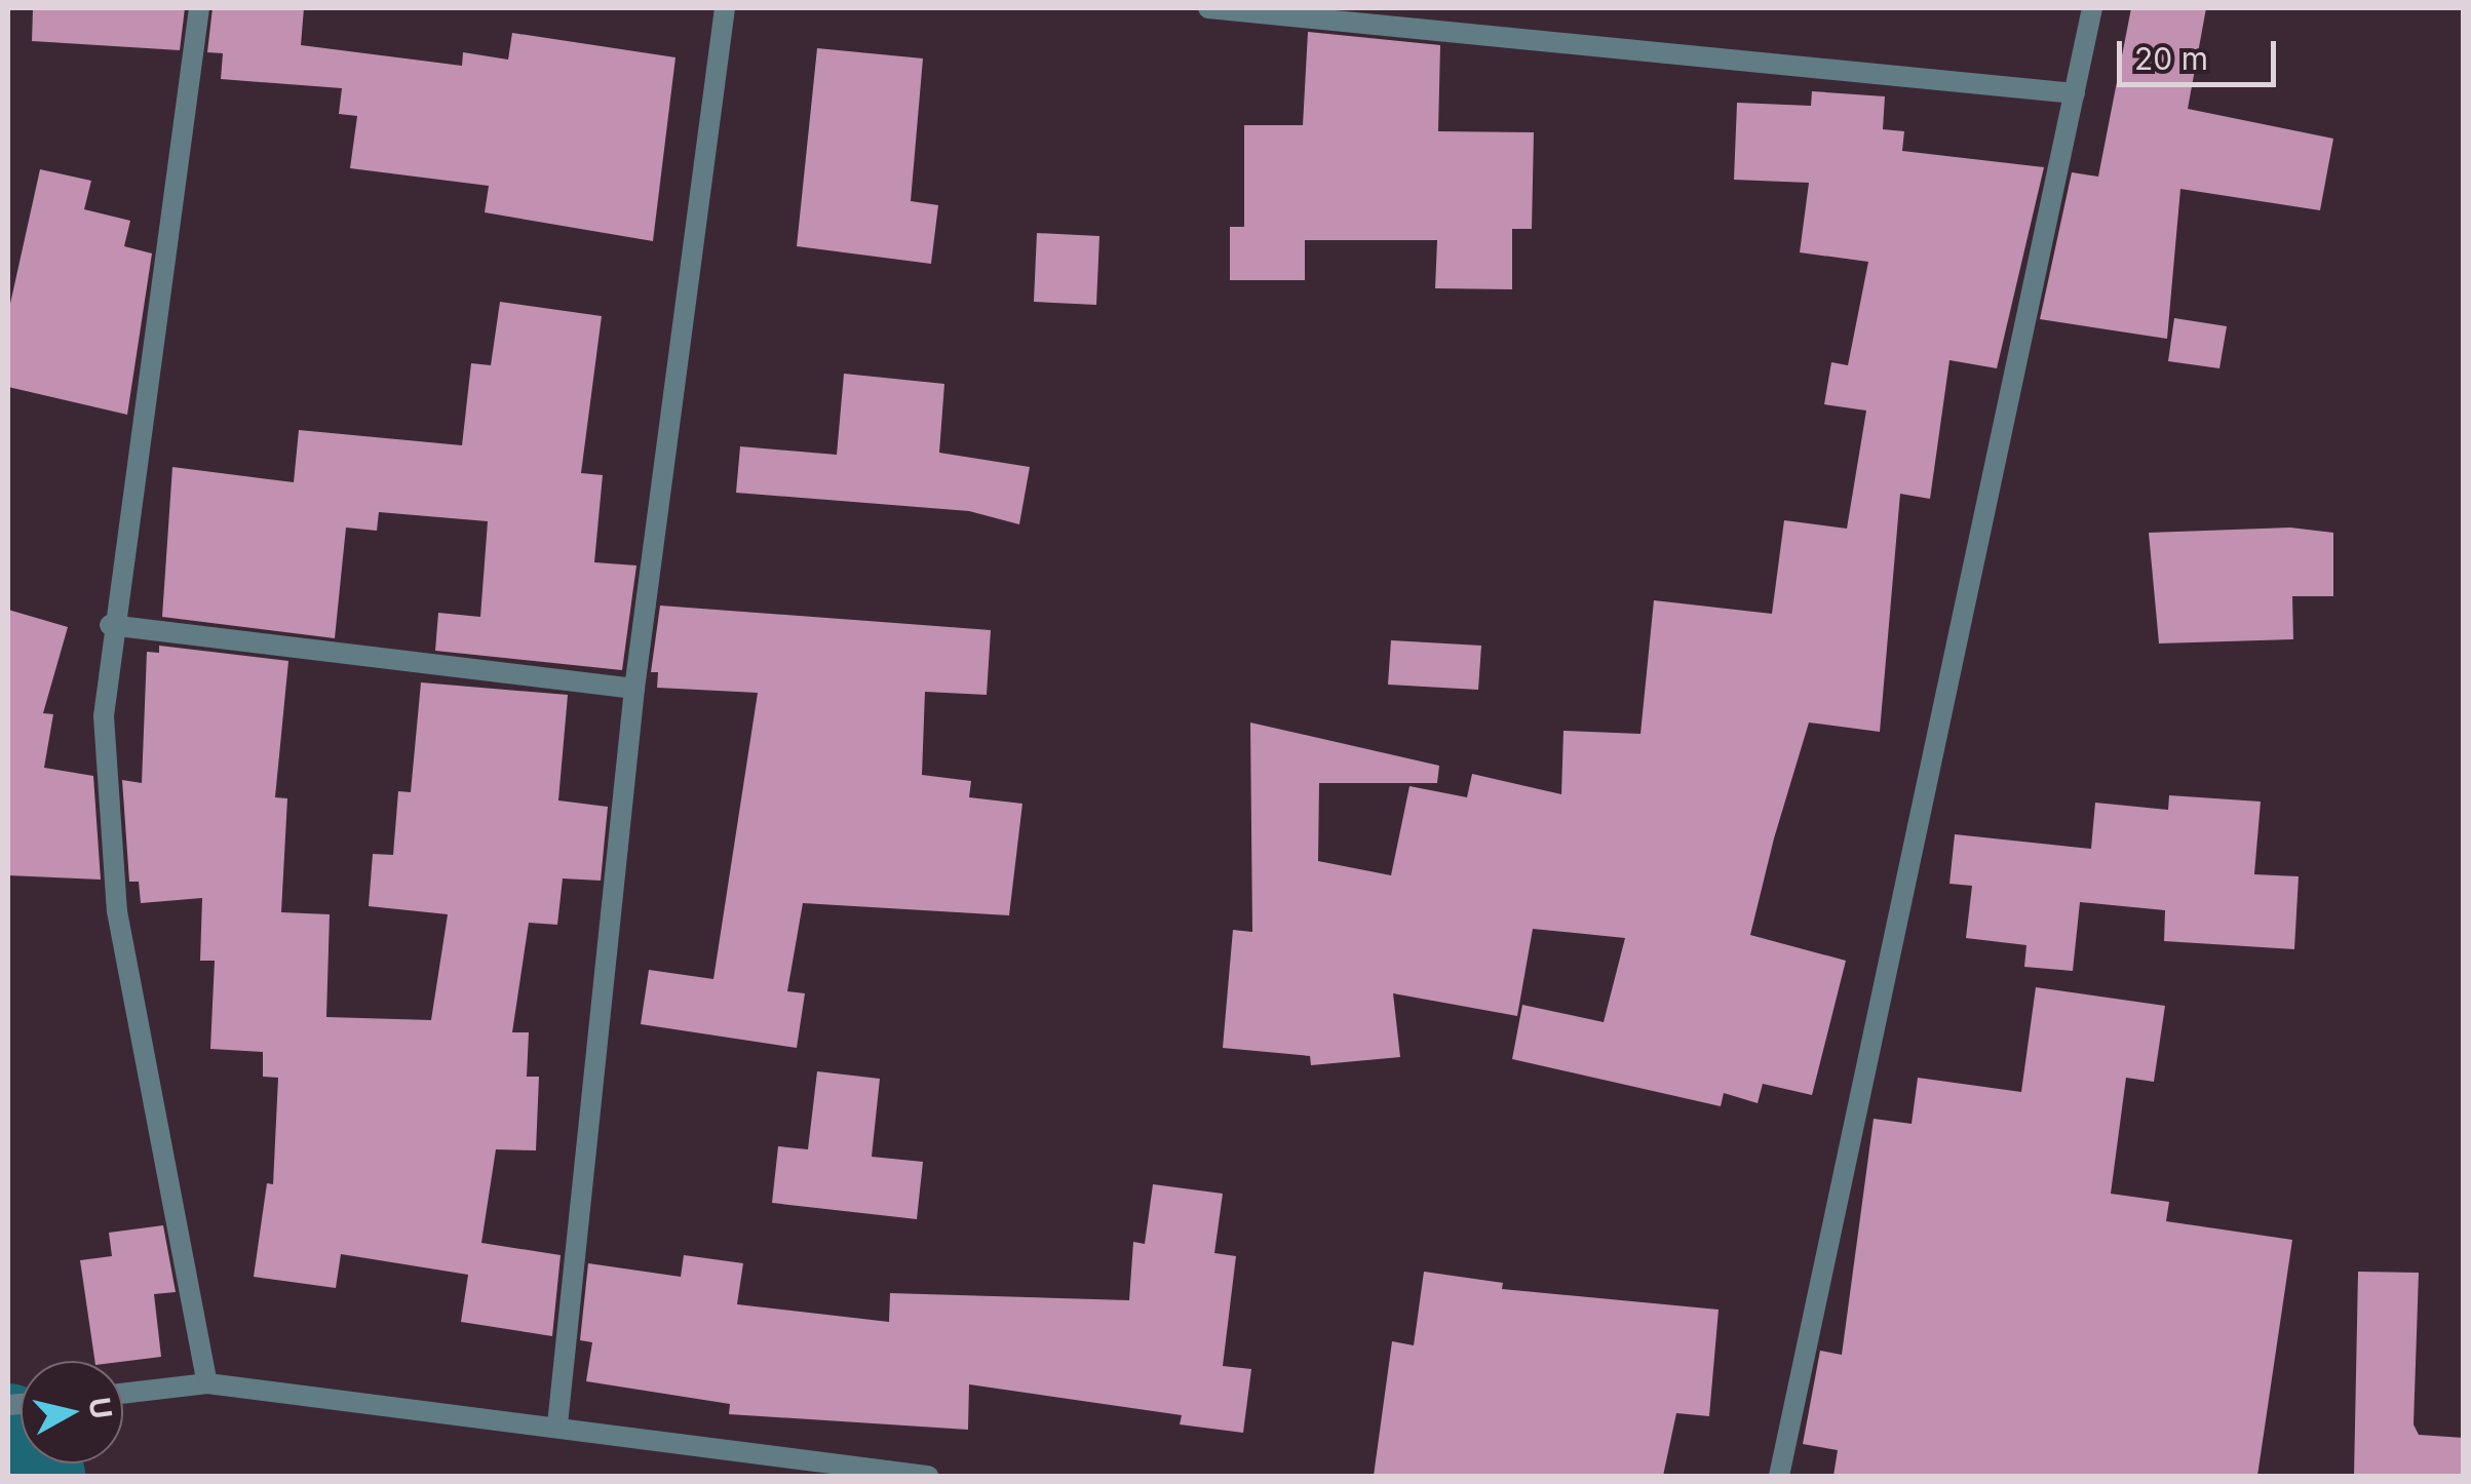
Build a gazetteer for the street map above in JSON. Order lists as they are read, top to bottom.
{
  "scale_bar": "20 m",
  "north": "right"
}
